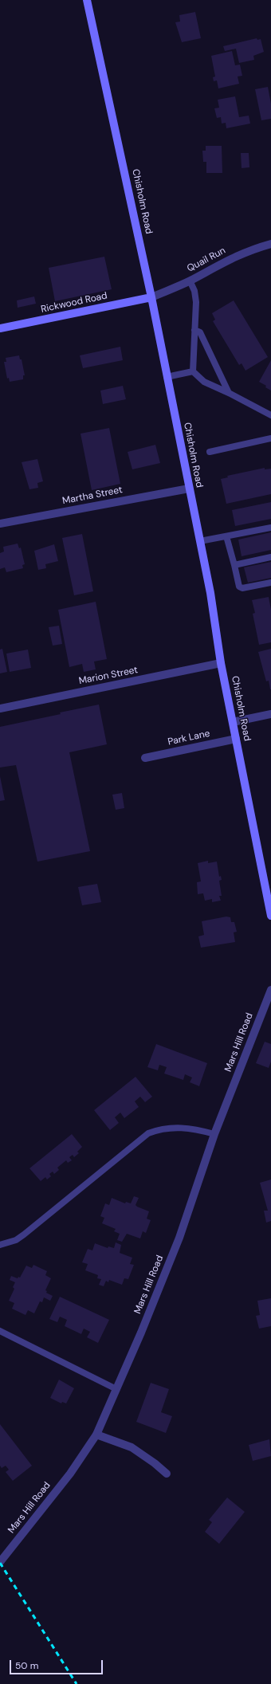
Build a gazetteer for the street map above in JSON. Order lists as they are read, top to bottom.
{
  "streets": {
    "main road": ["Chisholm Road", "Rickwood Road"],
    "street": [
      "Quail Run",
      "Martha Street",
      "Marion Street",
      "Park Lane",
      "Mars Hill Road"
    ]
  },
  "crossings": [
    ["Chisholm Road", "Quail Run"],
    ["Chisholm Road", "Rickwood Road"],
    ["Chisholm Road", "Martha Street"],
    ["Chisholm Road", "Marion Street"],
    ["Chisholm Road", "Park Lane"],
    ["Quail Run", "Rickwood Road"]
  ],
  "scale_bar": "50 m"
}
